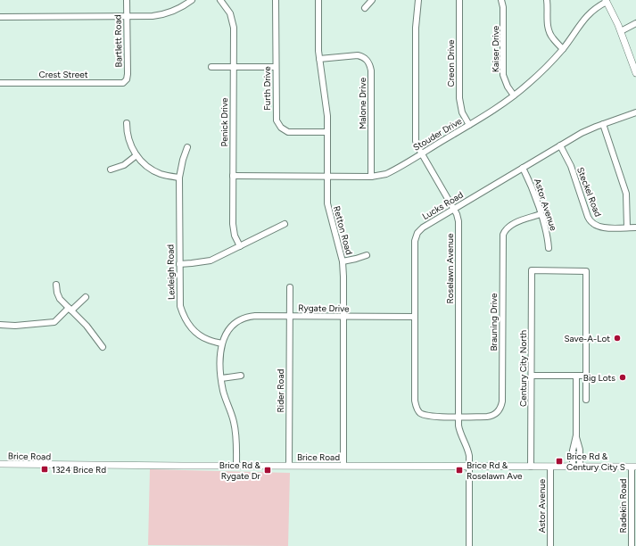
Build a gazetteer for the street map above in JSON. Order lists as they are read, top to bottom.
{
  "streets": {
    "main road": ["Brice Road"],
    "street": [
      "Bartlett Road",
      "Kaiser Drive",
      "Creon Drive",
      "Crest Street",
      "Furth Drive",
      "Malone Drive",
      "Penick Drive",
      "Stouder Drive",
      "Steckel Road",
      "Astor Avenue",
      "Lucks Road",
      "Retton Road",
      "Roselawn Avenue",
      "Lexleigh Road",
      "Rygate Drive",
      "Brauning Drive",
      "Century City North",
      "Rider Road",
      "Radekin Road"
    ]
  },
  "crossings": [
    ["Bartlett Road", "Crest Street"],
    ["Kaiser Drive", "Stouder Drive"],
    ["Creon Drive", "Stouder Drive"],
    ["Furth Drive", "Retton Road"],
    ["Malone Drive", "Stouder Drive"],
    ["Malone Drive", "Retton Road"],
    ["Penick Drive", "Stouder Drive"],
    ["Stouder Drive", "Retton Road"],
    ["Stouder Drive", "Roselawn Avenue"],
    ["Steckel Road", "Lucks Road"],
    ["Astor Avenue", "Lucks Road"],
    ["Astor Avenue", "Brauning Drive"],
    ["Astor Avenue", "Brice Road"],
    ["Lucks Road", "Roselawn Avenue"],
    ["Lucks Road", "Rygate Drive"],
    ["Lucks Road", "Brauning Drive"],
    ["Retton Road", "Rygate Drive"],
    ["Retton Road", "Brice Road"],
    ["Roselawn Avenue", "Brauning Drive"],
    ["Roselawn Avenue", "Brice Road"],
    ["Lexleigh Road", "Rygate Drive"],
    ["Rygate Drive", "Rider Road"],
    ["Century City North", "Brice Road"],
    ["Rider Road", "Brice Road"],
    ["Brice Road", "Radekin Road"]
  ],
  "places": {
    "other": ["Save-A-Lot", "Big Lots"],
    "transit": [
      "Brice Rd & Century City S",
      "1324 Brice Rd",
      "Brice Rd & Rygate Dr",
      "Brice Rd & Roselawn Ave"
    ]
  }
}
